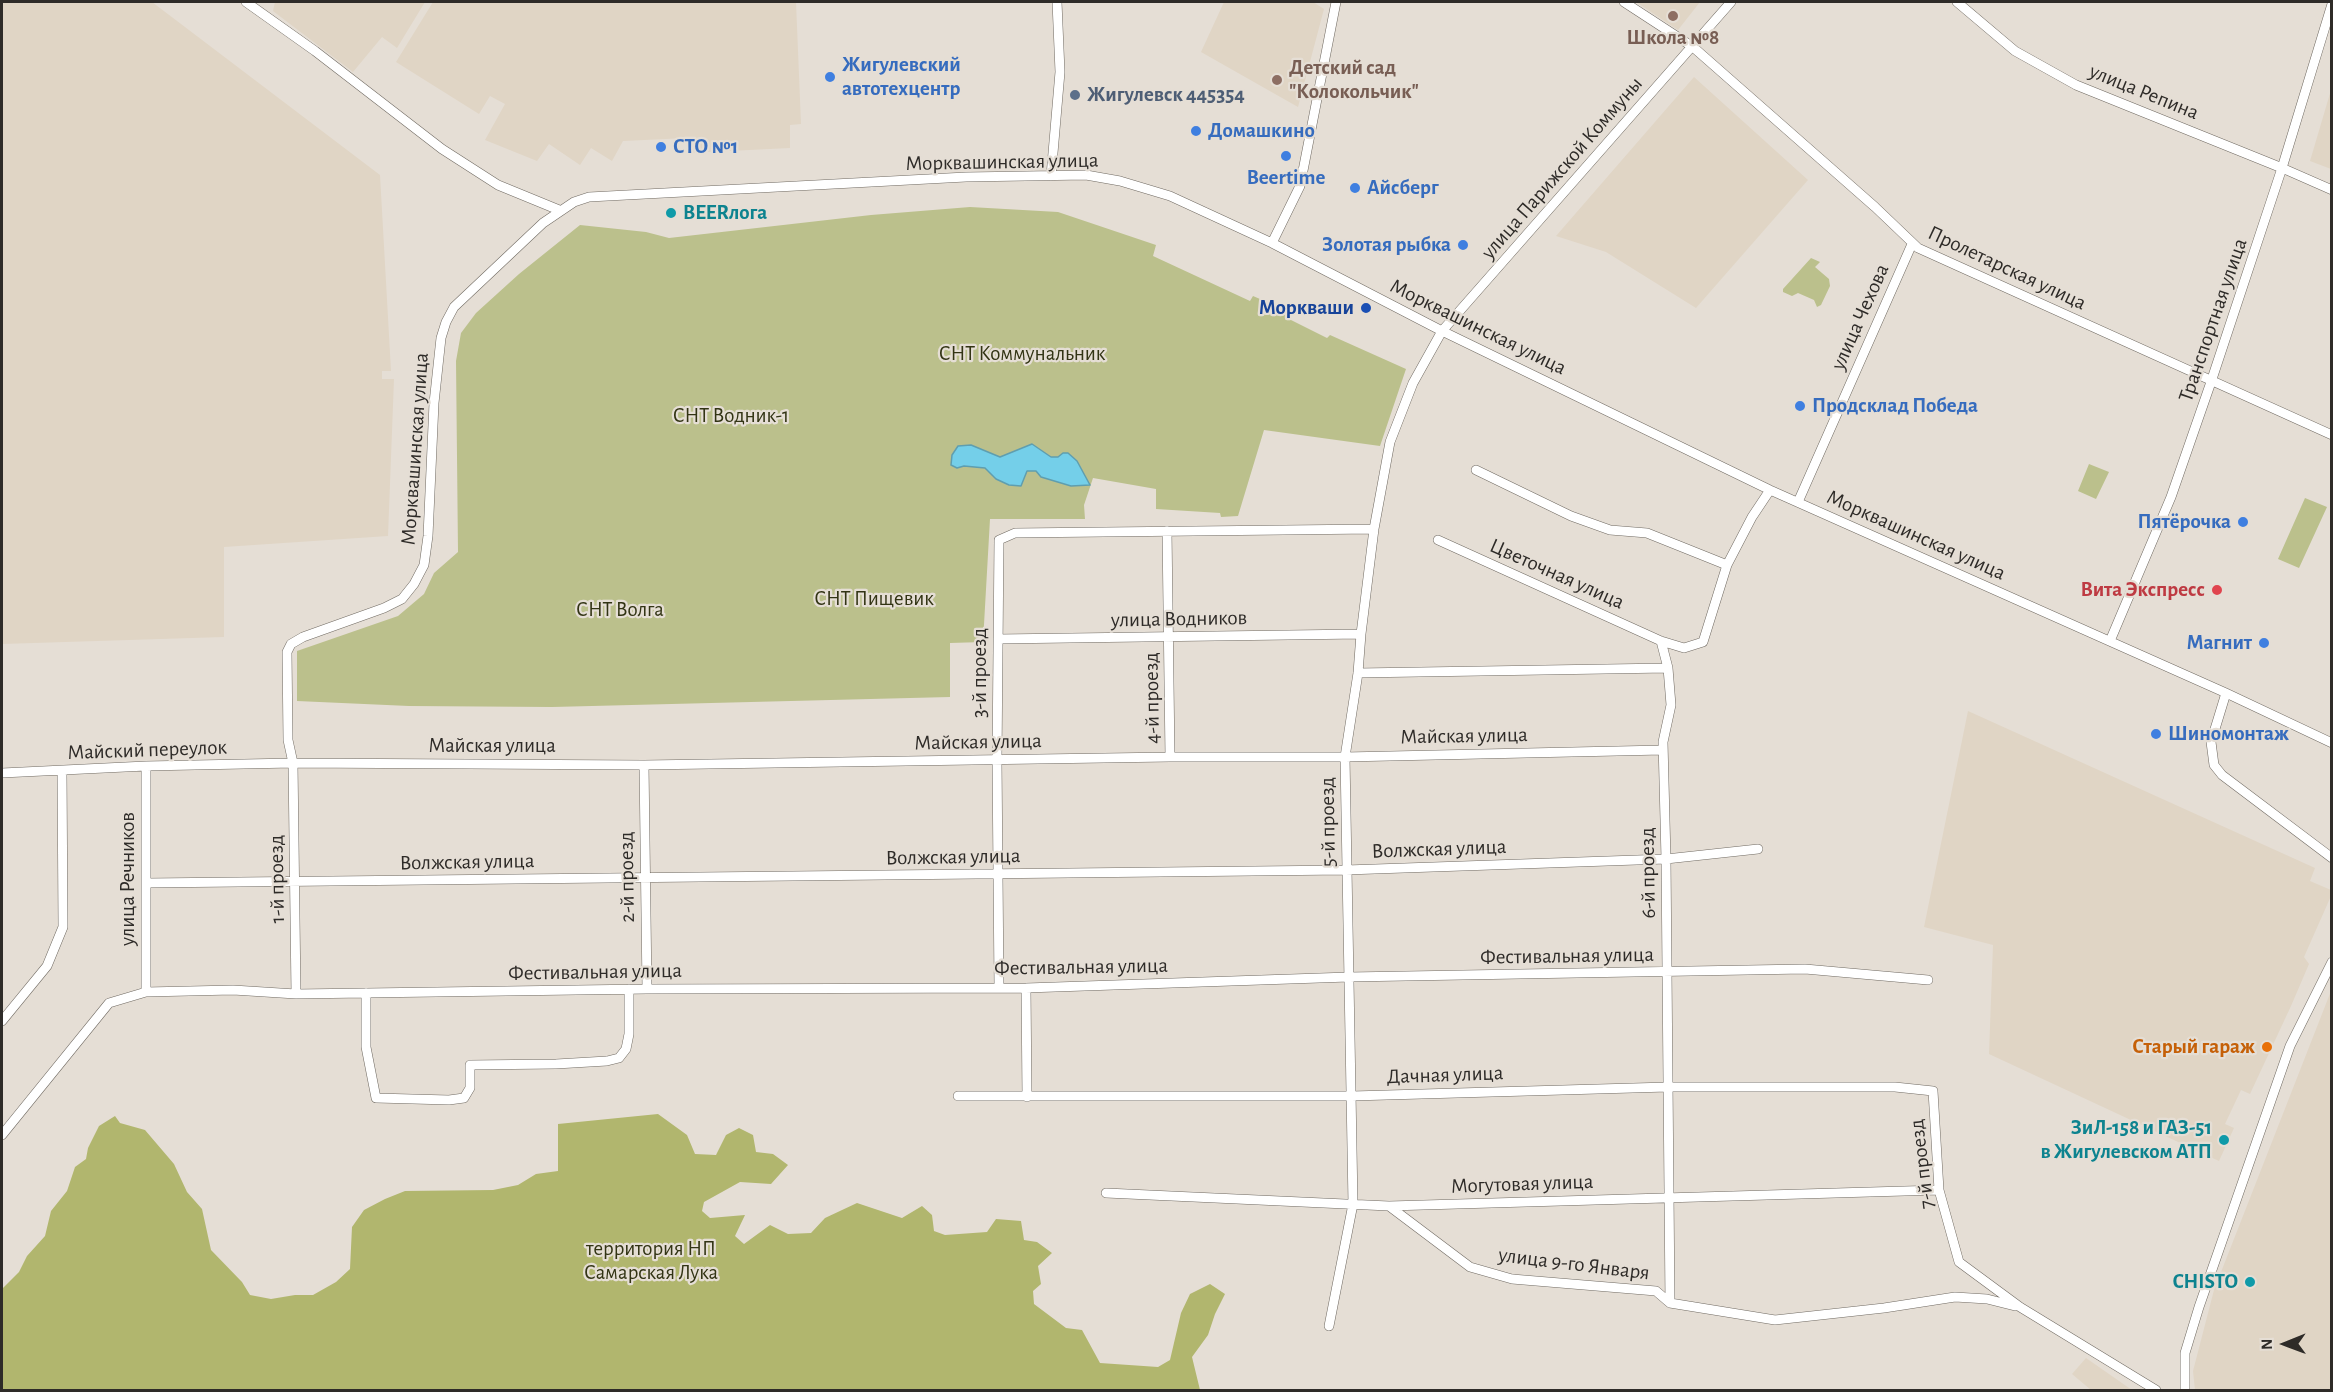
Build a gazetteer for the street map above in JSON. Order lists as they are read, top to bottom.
{
  "streets": {
    "street": [
      "улица Репина",
      "Морквашинская улица",
      "улица Парижской Коммуны",
      "Пролетарская улица",
      "улица Чехова",
      "Транспортная улица",
      "Цветочная улица",
      "улица Водников",
      "3-й проезд",
      "4-й проезд",
      "Майская улица",
      "Майский переулок",
      "5-й проезд",
      "Волжская улица",
      "6-й проезд",
      "2-й проезд",
      "улица Речников",
      "1-й проезд",
      "Фестивальная улица",
      "Дачная улица",
      "7-й проезд",
      "Могутовая улица",
      "улица 9-го Января"
    ]
  },
  "crossings": [
    ["улица Репина", "Транспортная улица"],
    ["Морквашинская улица", "улица Парижской Коммуны"],
    ["Морквашинская улица", "улица Чехова"],
    ["Морквашинская улица", "Транспортная улица"],
    ["Морквашинская улица", "Майская улица"],
    ["Морквашинская улица", "Майский переулок"],
    ["Морквашинская улица", "5-й проезд"],
    ["Морквашинская улица", "1-й проезд"],
    ["улица Парижской Коммуны", "Пролетарская улица"],
    ["улица Парижской Коммуны", "5-й проезд"],
    ["Пролетарская улица", "улица Чехова"],
    ["Пролетарская улица", "Транспортная улица"],
    ["Цветочная улица", "6-й проезд"],
    ["улица Водников", "3-й проезд"],
    ["улица Водников", "4-й проезд"],
    ["улица Водников", "5-й проезд"],
    ["3-й проезд", "4-й проезд"],
    ["3-й проезд", "Майская улица"],
    ["3-й проезд", "Волжская улица"],
    ["3-й проезд", "Фестивальная улица"],
    ["4-й проезд", "Майская улица"],
    ["Майская улица", "Майский переулок"],
    ["Майская улица", "5-й проезд"],
    ["Майская улица", "6-й проезд"],
    ["Майская улица", "2-й проезд"],
    ["Майская улица", "1-й проезд"],
    ["Майский переулок", "улица Речников"],
    ["Майский переулок", "1-й проезд"],
    ["5-й проезд", "Волжская улица"],
    ["5-й проезд", "Фестивальная улица"],
    ["5-й проезд", "Дачная улица"],
    ["5-й проезд", "Могутовая улица"],
    ["Волжская улица", "6-й проезд"],
    ["Волжская улица", "2-й проезд"],
    ["Волжская улица", "улица Речников"],
    ["Волжская улица", "1-й проезд"],
    ["6-й проезд", "Фестивальная улица"],
    ["6-й проезд", "Дачная улица"],
    ["6-й проезд", "Могутовая улица"],
    ["6-й проезд", "улица 9-го Января"],
    ["2-й проезд", "Фестивальная улица"],
    ["улица Речников", "Фестивальная улица"],
    ["1-й проезд", "Фестивальная улица"],
    ["Дачная улица", "7-й проезд"],
    ["7-й проезд", "Могутовая улица"],
    ["7-й проезд", "улица 9-го Января"],
    ["Могутовая улица", "улица 9-го Января"]
  ],
  "parks": [
    "СНТ Коммунальник",
    "СНТ Водник-1",
    "СНТ Пищевик",
    "СНТ Волга",
    "территория НП Самарская Лука"
  ],
  "places": [
    "Школа №8",
    "Жигулевский автотехцентр",
    "Детский сад \"Колокольчик\"",
    "Жигулевск 445354",
    "Домашкино",
    "СТО №1",
    "Beertime",
    "Айсберг",
    "BEERлога",
    "Золотая рыбка",
    "Моркваши",
    "Продсклад Победа",
    "Пятёрочка",
    "Вита Экспресс",
    "Магнит",
    "Шиномонтаж",
    "Старый гараж",
    "ЗиЛ-158 и ГАЗ-51 в Жигулевском АТП",
    "CHISTO"
  ],
  "north": "left"
}
